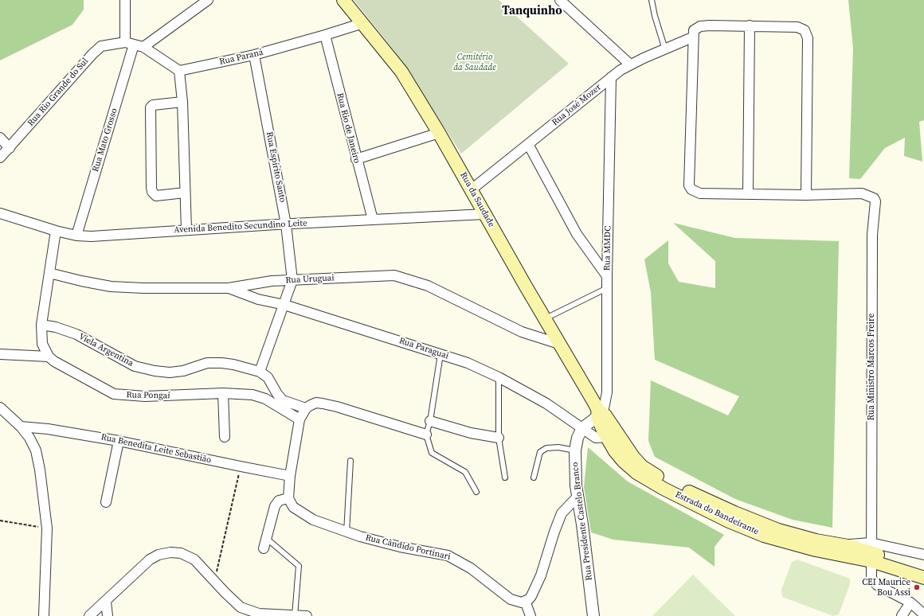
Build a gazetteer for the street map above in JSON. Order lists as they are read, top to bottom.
{
  "streets": {
    "main road": ["Rua da Saudade", "Estrada do Bandeirante"],
    "street": [
      "Rua Paraná",
      "Rua Rio Grande do Sul",
      "Rua José Mozer",
      "Rua Rio de Janeiro",
      "Rua Mato Grosso",
      "Rua Espírito Santo",
      "Avenida Benedito Secundino Leite",
      "Rua MMDC",
      "Rua Uruguai",
      "Rua Paraguai",
      "Viela Argentina",
      "Rua Ministro Marcos Freire",
      "Rua Pongaí",
      "Rua Benedita Leite Sebastião",
      "Rua Presidente Castelo Branco",
      "Rua Cândido Portinari"
    ]
  },
  "crossings": [
    ["Rua Paraná", "Rua Rio de Janeiro"],
    ["Rua Paraná", "Rua Espírito Santo"],
    ["Rua Paraná", "Rua da Saudade"],
    ["Rua Rio Grande do Sul", "Rua Mato Grosso"],
    ["Rua José Mozer", "Rua da Saudade"],
    ["Rua José Mozer", "Rua MMDC"],
    ["Rua Rio de Janeiro", "Avenida Benedito Secundino Leite"],
    ["Rua Mato Grosso", "Avenida Benedito Secundino Leite"],
    ["Rua Espírito Santo", "Avenida Benedito Secundino Leite"],
    ["Rua Espírito Santo", "Rua Uruguai"],
    ["Rua da Saudade", "Avenida Benedito Secundino Leite"],
    ["Rua da Saudade", "Rua MMDC"],
    ["Rua da Saudade", "Rua Uruguai"],
    ["Rua da Saudade", "Estrada do Bandeirante"],
    ["Rua da Saudade", "Rua Presidente Castelo Branco"],
    ["Rua MMDC", "Estrada do Bandeirante"],
    ["Rua MMDC", "Rua Presidente Castelo Branco"],
    ["Rua Uruguai", "Rua Paraguai"],
    ["Rua Paraguai", "Estrada do Bandeirante"],
    ["Rua Paraguai", "Rua Presidente Castelo Branco"],
    ["Rua Ministro Marcos Freire", "Estrada do Bandeirante"],
    ["Estrada do Bandeirante", "Rua Presidente Castelo Branco"]
  ],
  "districts": ["Tanquinho"],
  "parks": ["Cemitério da Saudade"],
  "places": ["CEI Maurice Bou Assi"]
}
